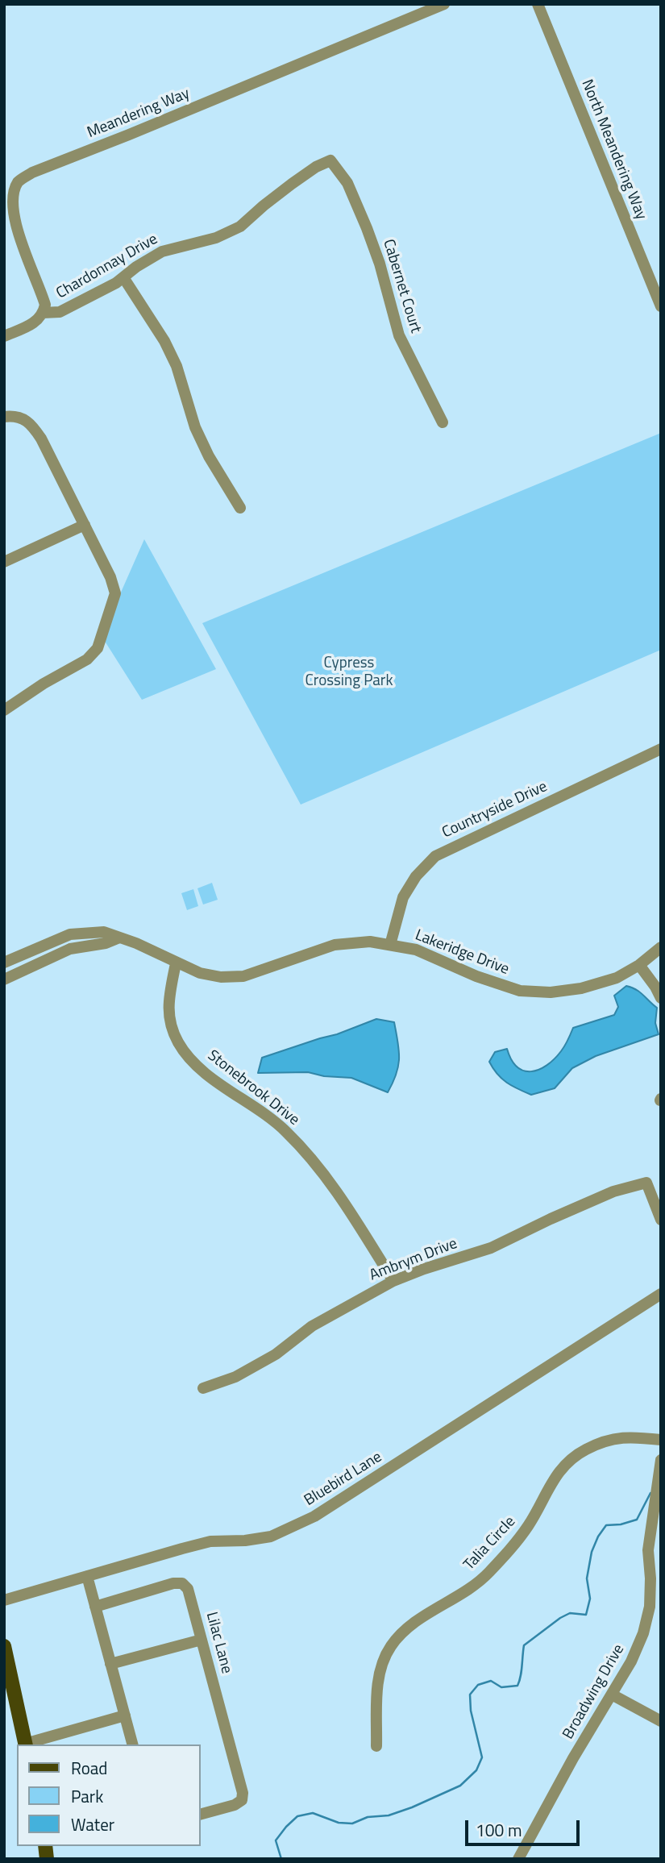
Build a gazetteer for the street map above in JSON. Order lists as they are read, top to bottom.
{
  "streets": {
    "street": [
      "Meandering Way",
      "North Meandering Way",
      "Chardonnay Drive",
      "Cabernet Court",
      "Countryside Drive",
      "Lakeridge Drive",
      "Stonebrook Drive",
      "Ambrym Drive",
      "Bluebird Lane",
      "Talia Circle",
      "Lilac Lane",
      "Broadwing Drive"
    ]
  },
  "crossings": [
    ["Meandering Way", "Chardonnay Drive"],
    ["Chardonnay Drive", "Cabernet Court"],
    ["Countryside Drive", "Lakeridge Drive"],
    ["Lakeridge Drive", "Stonebrook Drive"],
    ["Stonebrook Drive", "Ambrym Drive"]
  ],
  "parks": ["Cypress Crossing Park"],
  "legend": ["Road", "Park", "Water"],
  "scale_bar": "100 m"
}
